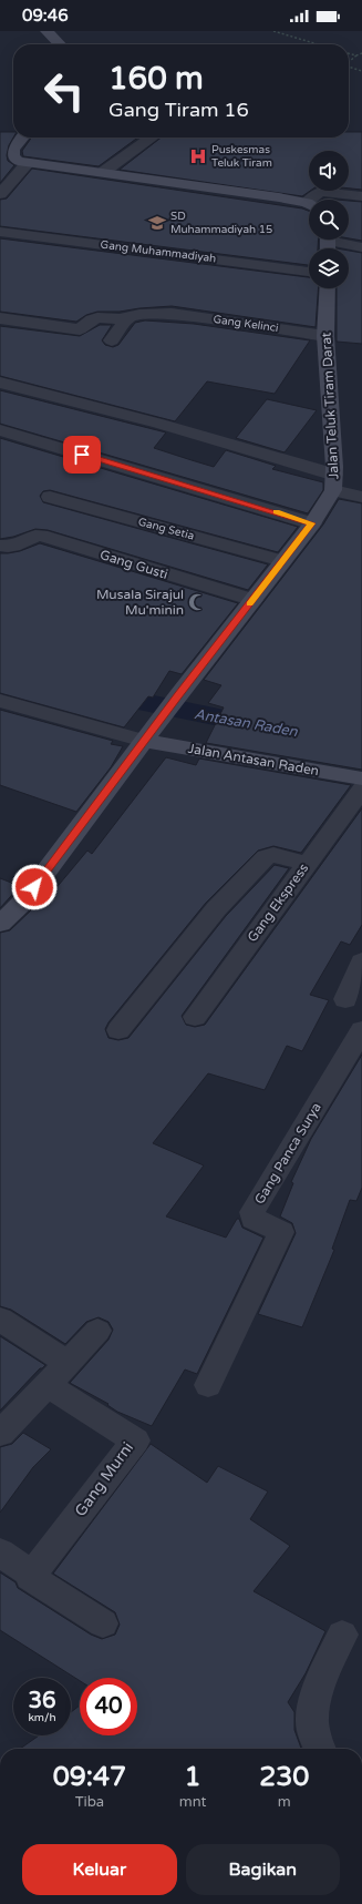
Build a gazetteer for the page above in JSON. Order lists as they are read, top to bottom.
{
  "streets": {
    "street": [
      "Gang Muhammadiyah",
      "Gang Kelinci",
      "Jalan Teluk Tiram Darat",
      "Gang Setia",
      "Gang Gusti",
      "Jalan Antasan Raden",
      "Gang Ekspress",
      "Gang Panca Surya",
      "Gang Murni"
    ]
  },
  "crossings": [
    ["Gang Kelinci", "Jalan Teluk Tiram Darat"],
    ["Jalan Teluk Tiram Darat", "Gang Setia"],
    ["Jalan Teluk Tiram Darat", "Gang Gusti"],
    ["Jalan Teluk Tiram Darat", "Jalan Antasan Raden"]
  ],
  "water": ["Antasan Raden"],
  "places": {
    "hospital": ["Puskesmas Teluk Tiram"],
    "school or university": ["SD Muhammadiyah 15"],
    "mosque": ["Musala Sirajul Mu'minin"]
  },
  "page": {
    "status": "09:46",
    "turn": ["160 m", "Gang Tiram 16"],
    "speed": "36 km/h",
    "limit": "40",
    "eta": [
      "09:47",
      "Tiba",
      "1",
      "mnt",
      "230",
      "m"
    ],
    "buttons": ["Keluar", "Bagikan"]
  }
}
